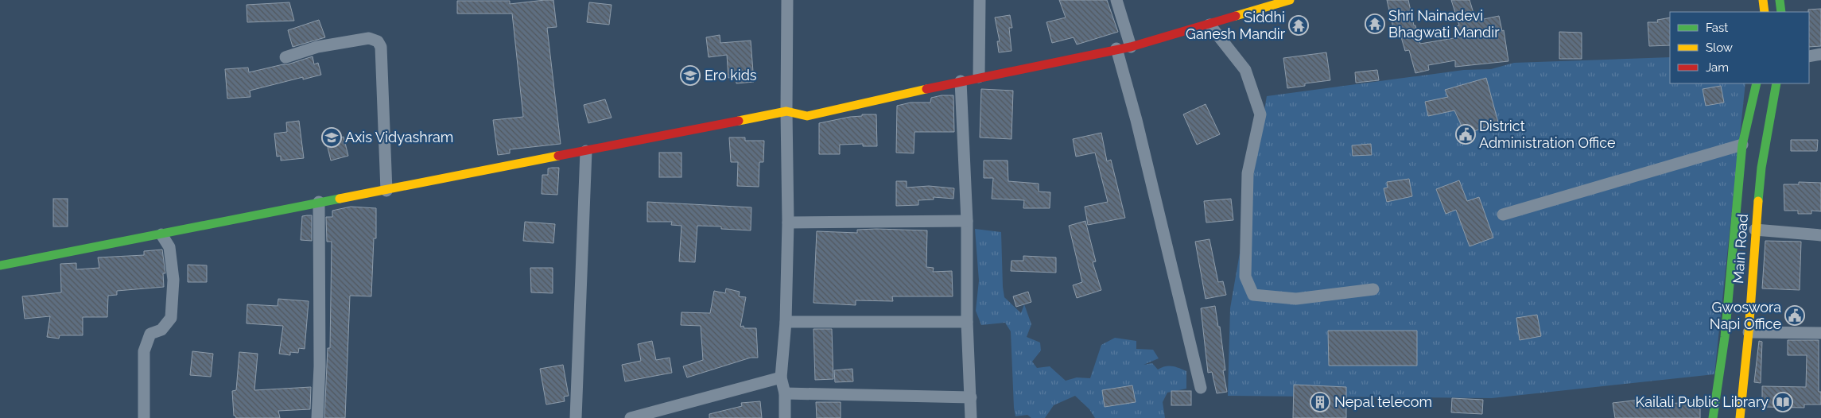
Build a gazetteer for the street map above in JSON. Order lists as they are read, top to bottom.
{
  "streets": {
    "street": ["Main Road"]
  },
  "places": {
    "temple": ["Shri Nainadevi Bhagwati Mandir", "Siddhi Ganesh Mandir"],
    "school or university": ["Ero kids", "Axis Vidyashram"],
    "public building": ["District Administration Office", "Gwoswora Napi Office"],
    "building": ["Nepal telecom"],
    "library": ["Kailali Public Library"]
  },
  "legend": ["Fast", "Slow", "Jam"]
}
